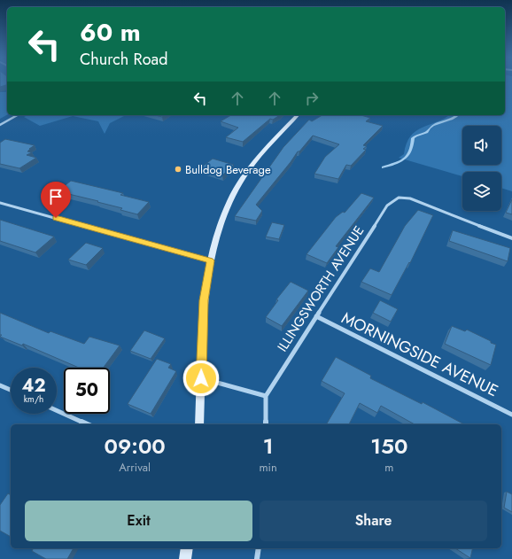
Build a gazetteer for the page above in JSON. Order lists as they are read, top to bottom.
{
  "streets": {
    "street": ["ILLINGSWORTH AVENUE", "MORNINGSIDE AVENUE"]
  },
  "crossings": [
    ["ILLINGSWORTH AVENUE", "MORNINGSIDE AVENUE"]
  ],
  "places": ["Bulldog Beverage"],
  "page": {
    "turn": ["60 m", "Church Road"],
    "speed": "42 km/h",
    "limit": "50",
    "eta": [
      "09:00",
      "Arrival",
      "1",
      "min",
      "150",
      "m"
    ],
    "buttons": ["Exit", "Share"]
  }
}
